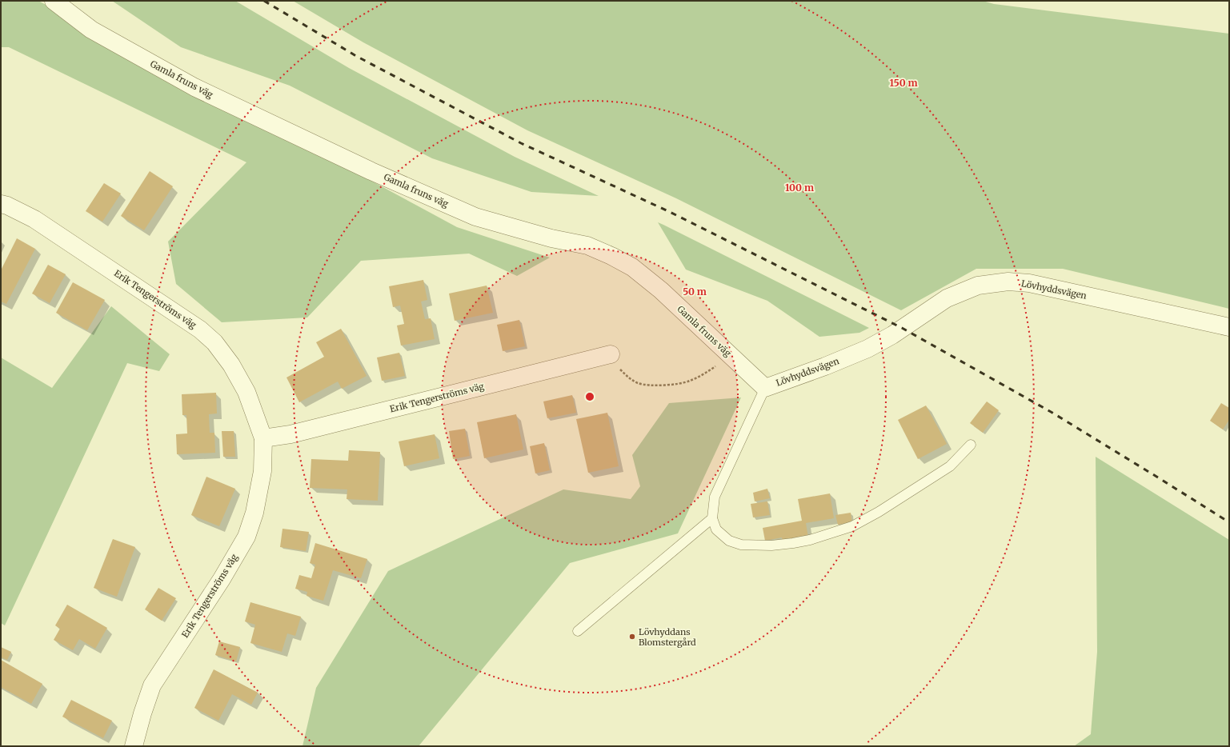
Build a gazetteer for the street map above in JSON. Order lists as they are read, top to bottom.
{
  "streets": {
    "street": ["Gamla fruns väg", "Lövhyddsvägen", "Erik Tengerströms väg"]
  },
  "crossings": [
    ["Gamla fruns väg", "Lövhyddsvägen"]
  ],
  "places": ["Lövhyddans Blomstergård"],
  "rings": ["150 m", "100 m", "50 m"]
}
